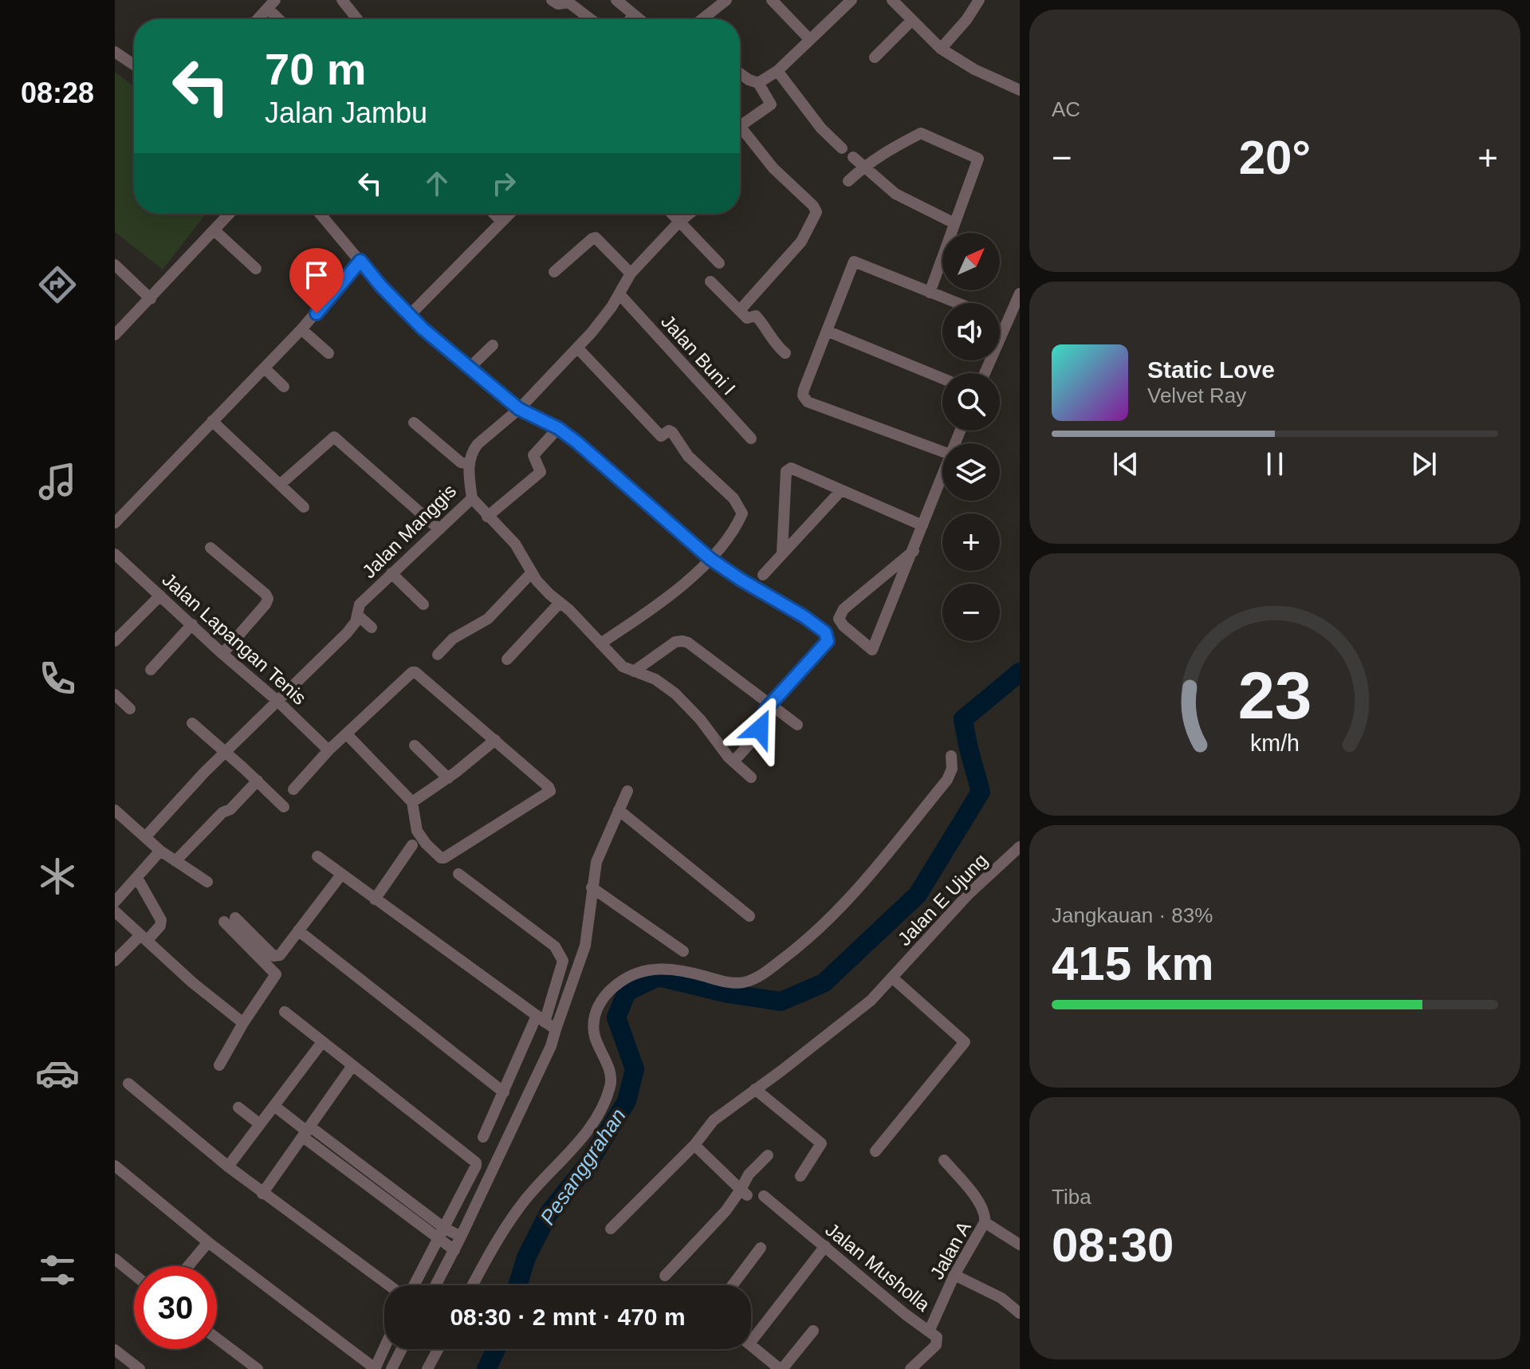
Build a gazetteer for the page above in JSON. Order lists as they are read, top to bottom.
{
  "streets": {
    "street": [
      "Jalan Buni I",
      "Jalan Manggis",
      "Jalan Lapangan Tenis",
      "Jalan E Ujung",
      "Jalan A",
      "Jalan Musholla"
    ]
  },
  "crossings": [
    ["Jalan Buni I", "Jalan Manggis"],
    ["Jalan Manggis", "Jalan Lapangan Tenis"],
    ["Jalan A", "Jalan Musholla"]
  ],
  "water": ["Pesanggrahan"],
  "north": "top right",
  "page": {
    "tabs": "08:28",
    "tile": [
      "AC",
      ["Jangkauan · 83%", "415 km"],
      ["Tiba", "08:30"]
    ],
    "turn": ["70 m", "Jalan Jambu"],
    "heat": ["−", "20°", "+"],
    "map_buttons": ["+", "−"],
    "song": ["Static Love", "Velvet Ray"],
    "limit": "30",
    "trip": "08:30 · 2 mnt · 470 m",
    "gauge": ["23", "km/h"]
  }
}
